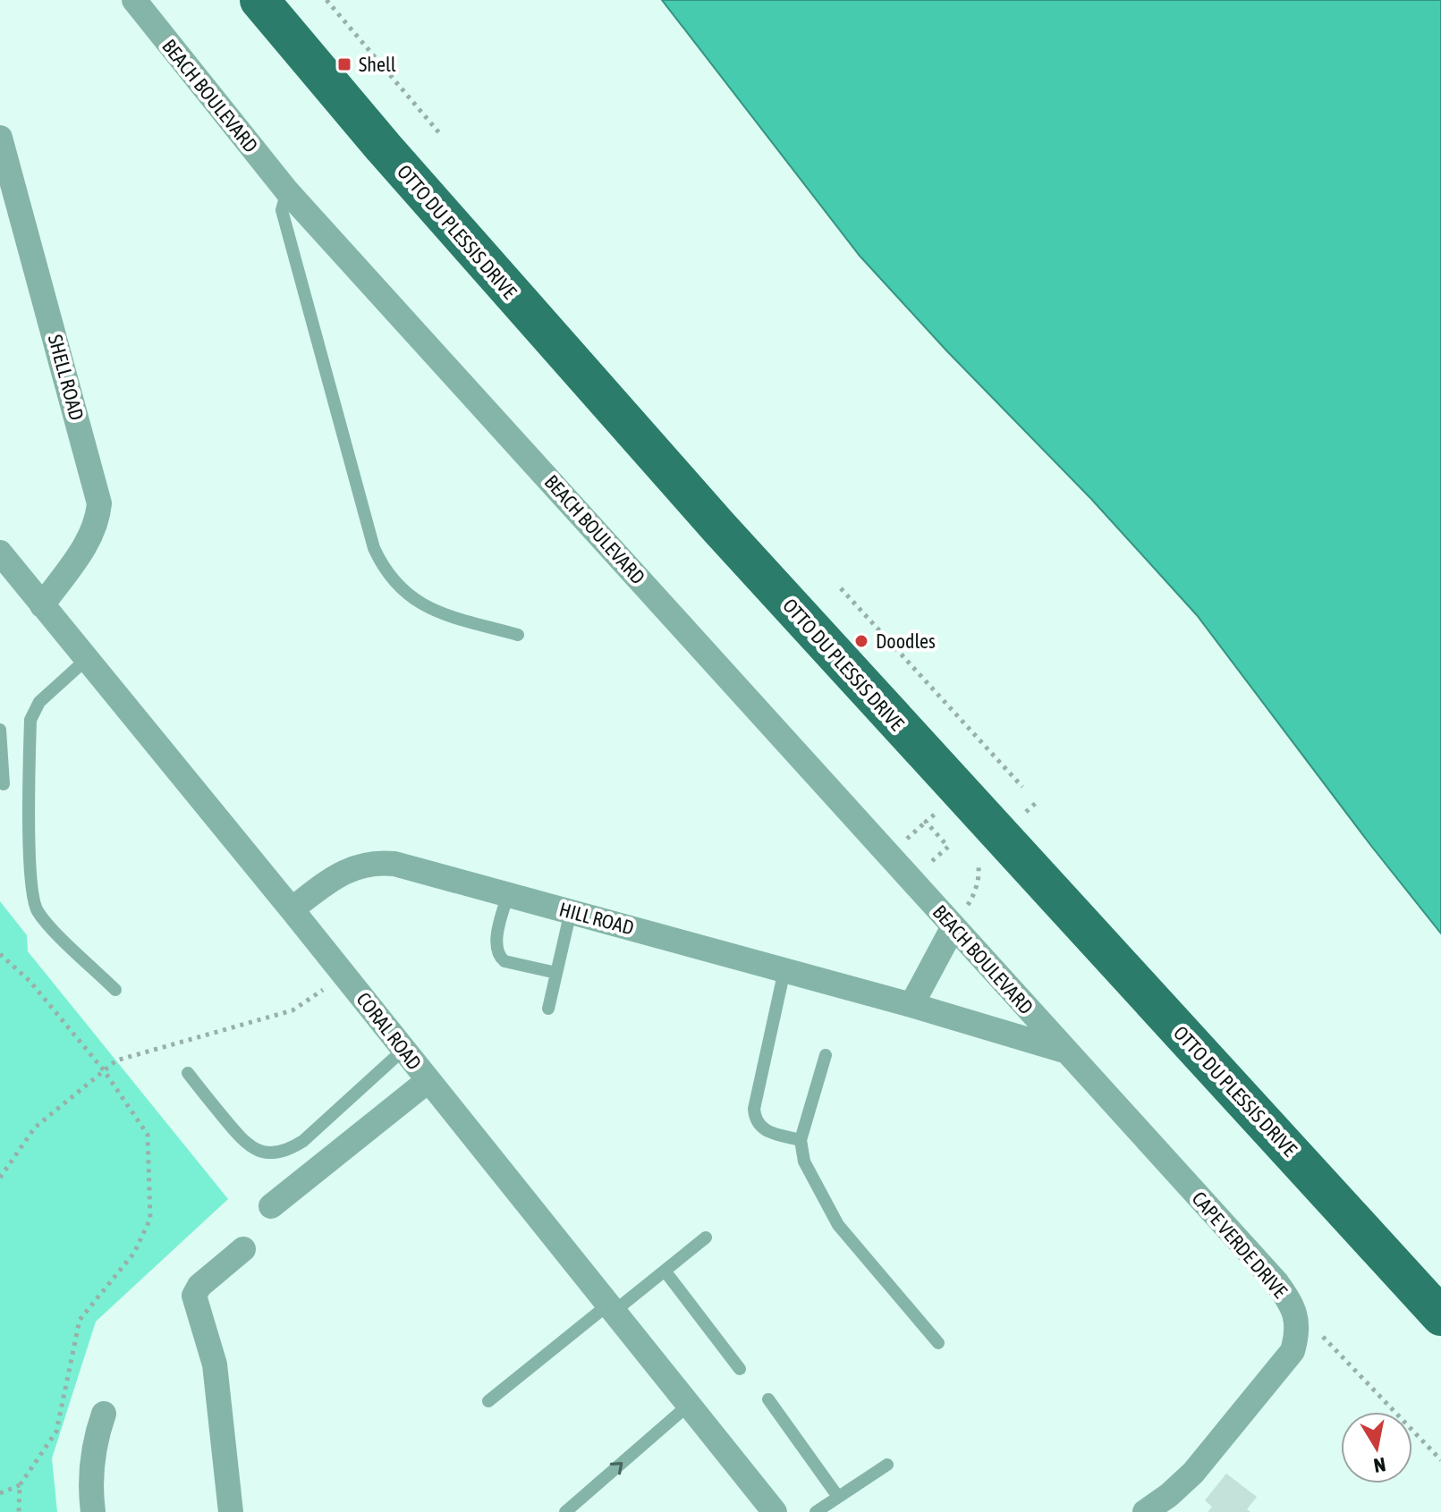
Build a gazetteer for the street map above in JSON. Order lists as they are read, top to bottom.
{
  "streets": {
    "main road": ["OTTO DU PLESSIS DRIVE"],
    "street": [
      "BEACH BOULEVARD",
      "SHELL ROAD",
      "HILL ROAD",
      "CORAL ROAD",
      "CAPE VERDE DRIVE"
    ]
  },
  "crossings": [
    ["BEACH BOULEVARD", "HILL ROAD"],
    ["BEACH BOULEVARD", "CAPE VERDE DRIVE"],
    ["SHELL ROAD", "CORAL ROAD"],
    ["HILL ROAD", "CORAL ROAD"],
    ["HILL ROAD", "CAPE VERDE DRIVE"]
  ],
  "places": {
    "transit": ["Shell"],
    "other": ["Doodles"]
  },
  "north": "bottom"
}
